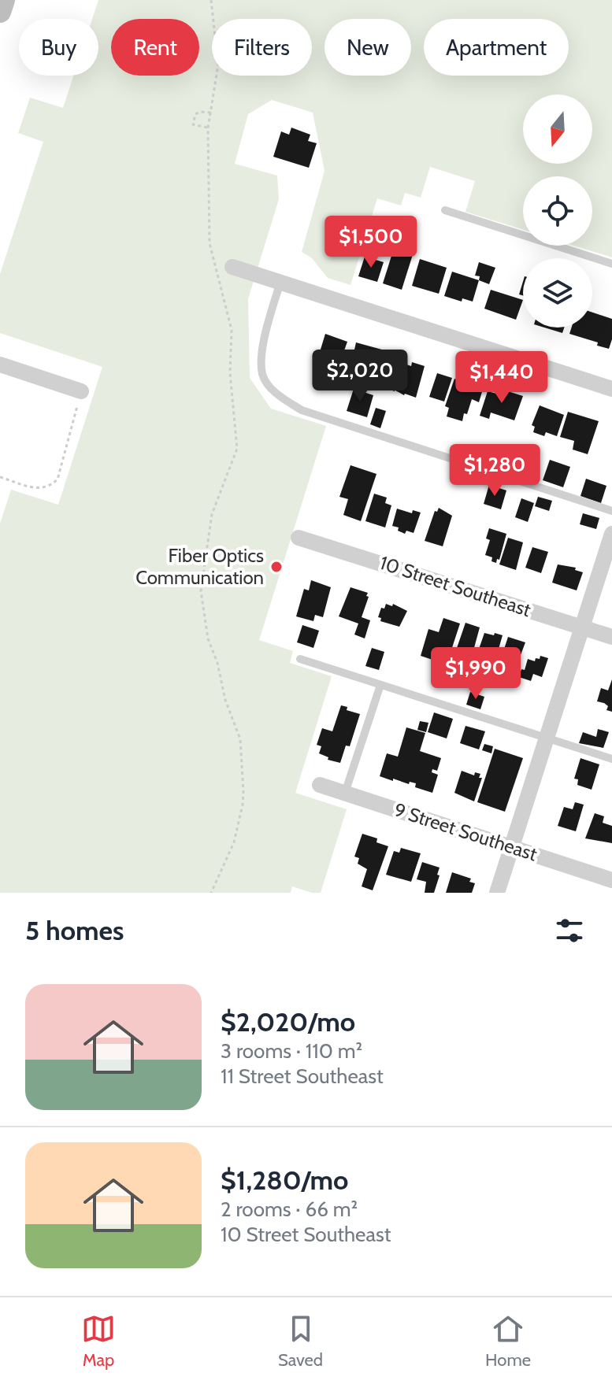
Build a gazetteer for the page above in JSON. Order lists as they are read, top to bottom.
{
  "streets": {
    "street": ["10 Street Southeast", "9 Street Southeast"]
  },
  "places": ["Fiber Optics Communication"],
  "north": "bottom",
  "page": {
    "chip": [
      "Buy",
      "Rent",
      "Filters",
      "New",
      "Apartment"
    ],
    "price": [
      "$1,500",
      "$2,020",
      "$1,440",
      "$1,280",
      "$1,990"
    ],
    "heading": "5 homes",
    "list": [
      {
        "name": "$2,020/mo",
        "note": "3 rooms · 110 m² · 11 Street Southeast"
      },
      {
        "name": "$1,280/mo",
        "note": "2 rooms · 66 m² · 10 Street Southeast"
      }
    ],
    "tabs": ["Map", "Saved", "Home"]
  }
}
